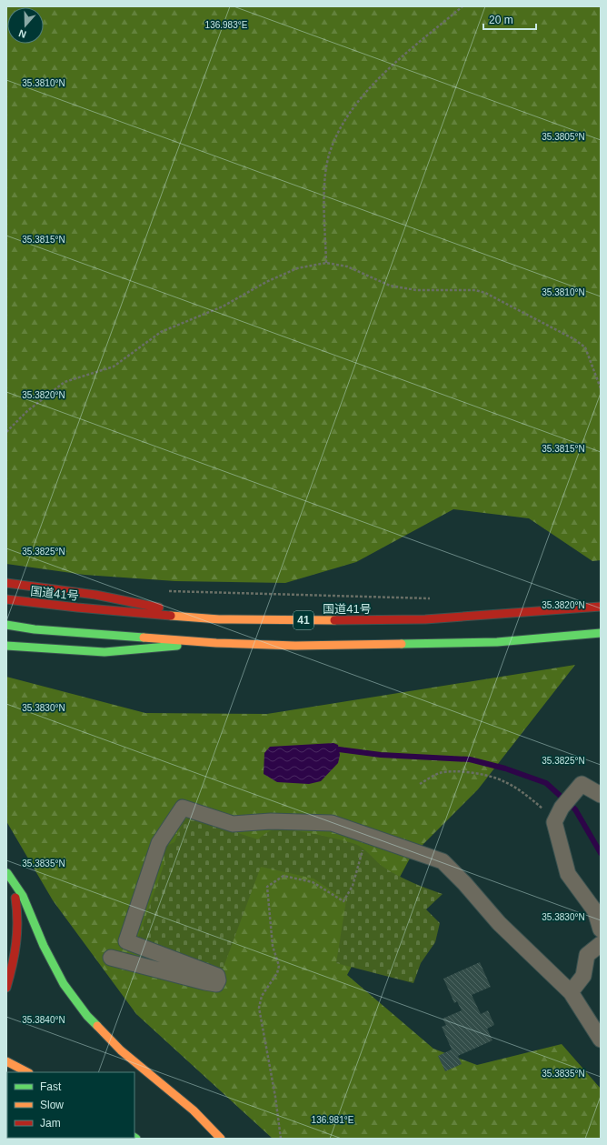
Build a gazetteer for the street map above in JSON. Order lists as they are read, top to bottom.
{
  "streets": {
    "main road": ["国道41号", "41"]
  },
  "legend": ["Fast", "Slow", "Jam"],
  "scale_bar": "20 m",
  "north": "bottom",
  "coordinates": [
    "136.983°E",
    "35.3810°N",
    "35.3805°N",
    "35.3815°N",
    "35.3820°N",
    "35.3825°N",
    "35.3830°N",
    "35.3835°N",
    "35.3840°N",
    "136.981°E"
  ]
}
